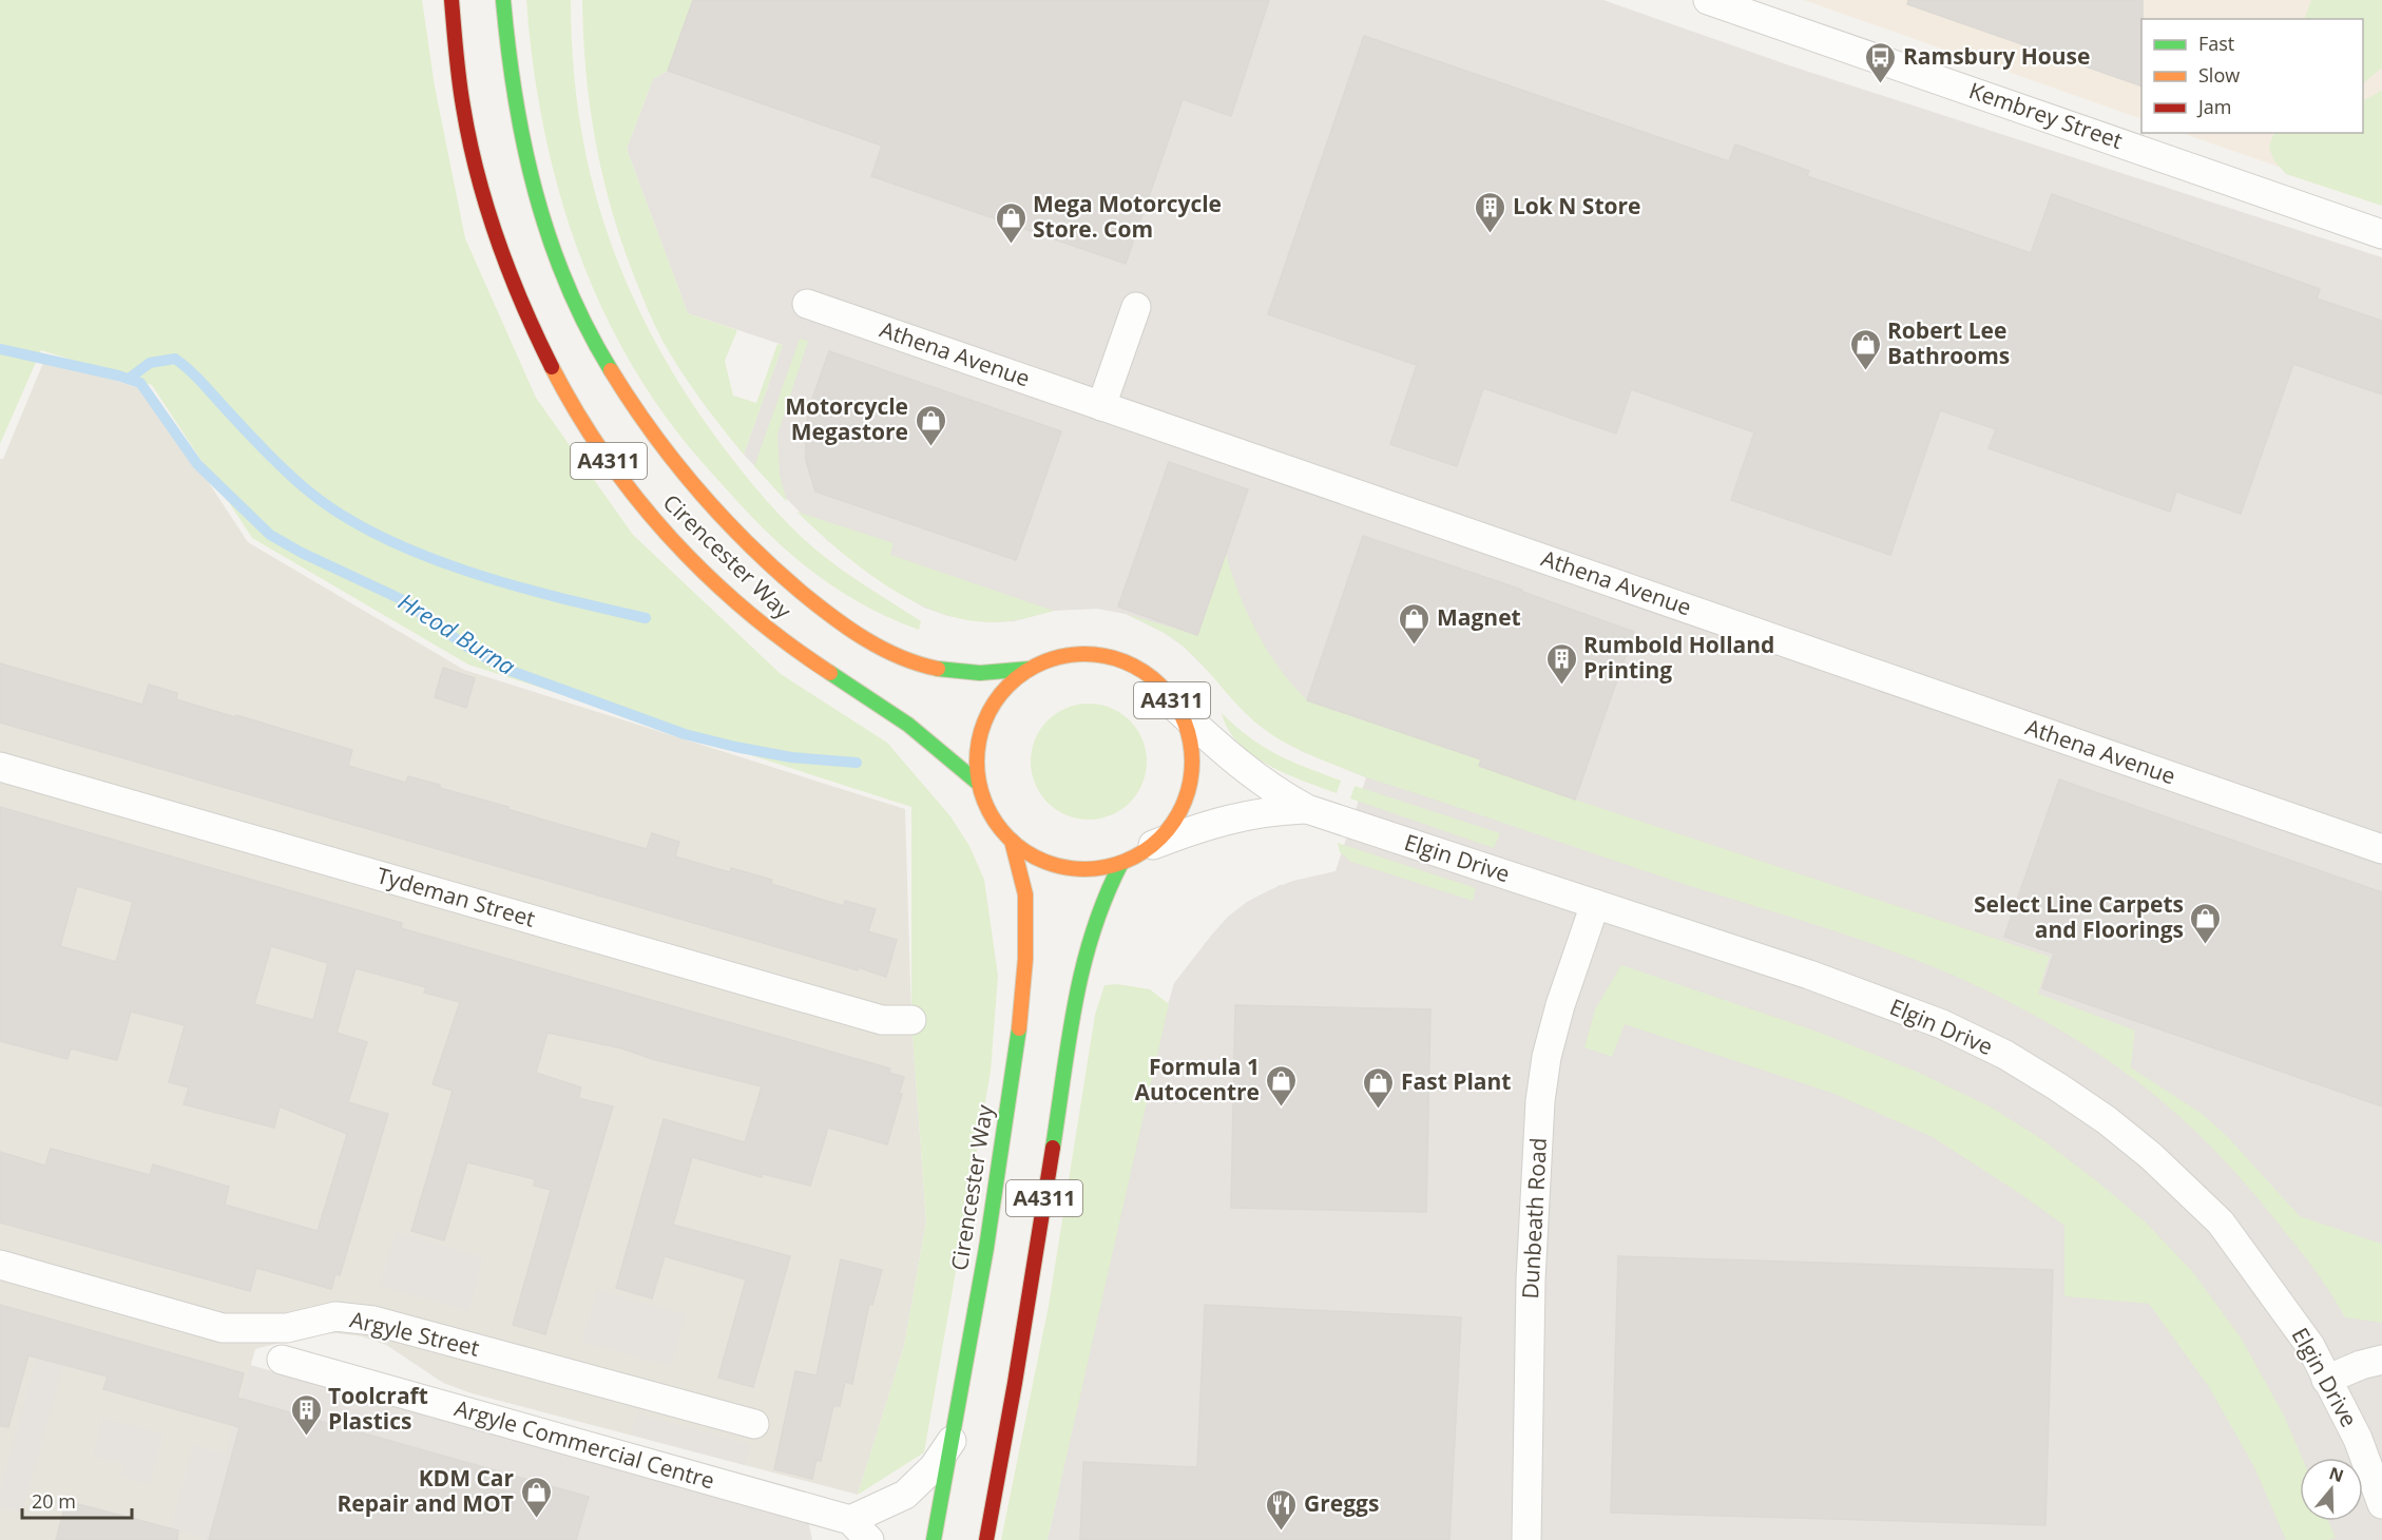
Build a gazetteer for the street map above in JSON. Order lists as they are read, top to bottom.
{
  "streets": {
    "main road": ["A4311", "Cirencester Way"],
    "street": [
      "Kembrey Street",
      "Athena Avenue",
      "Elgin Drive",
      "Tydeman Street",
      "Dunbeath Road",
      "Argyle Street",
      "Argyle Commercial Centre"
    ]
  },
  "crossings": [
    ["A4311", "Cirencester Way"],
    ["A4311", "Elgin Drive"],
    ["Cirencester Way", "Elgin Drive"],
    ["Cirencester Way", "Argyle Commercial Centre"],
    ["Elgin Drive", "Dunbeath Road"]
  ],
  "water": ["Hreod Burna"],
  "places": {
    "bus stop": ["Ramsbury House"],
    "building": ["Lok N Store", "Rumbold Holland Printing", "Toolcraft Plastics"],
    "shop": [
      "Mega Motorcycle Store. Com",
      "Robert Lee Bathrooms",
      "Motorcycle Megastore",
      "Magnet",
      "Select Line Carpets and Floorings",
      "Formula 1 Autocentre",
      "Fast Plant",
      "KDM Car Repair and MOT"
    ],
    "restaurant": ["Greggs"]
  },
  "legend": ["Fast", "Slow", "Jam"],
  "scale_bar": "20 m",
  "north": "top"
}
